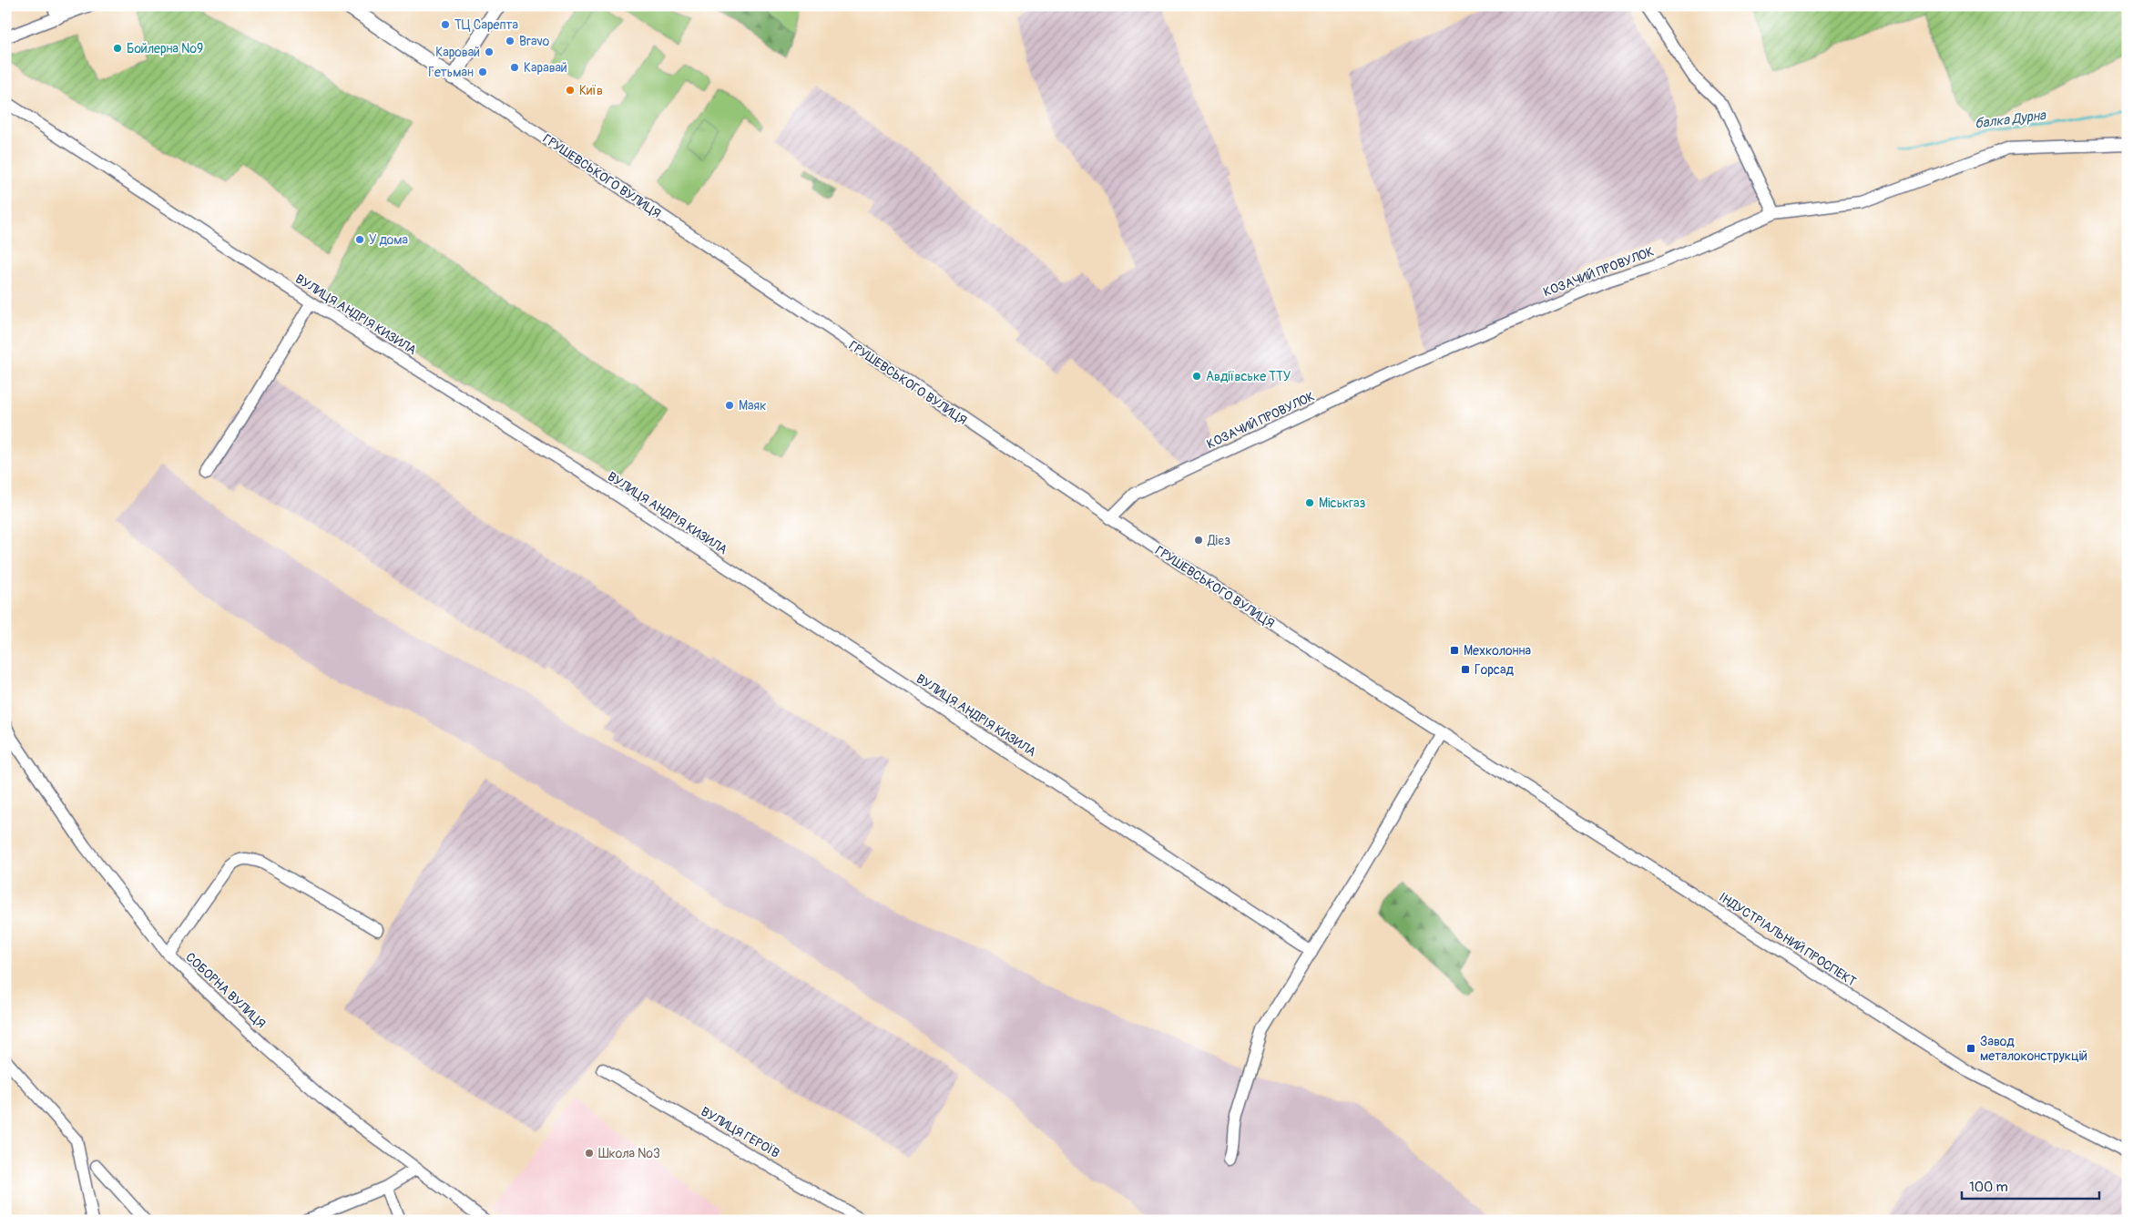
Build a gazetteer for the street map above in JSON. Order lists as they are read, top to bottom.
{
  "streets": {
    "main road": ["ГРУШЕВСЬКОГО ВУЛИЦЯ"],
    "street": [
      "КОЗАЧИЙ ПРОВУЛОК",
      "ВУЛИЦЯ АНДРІЯ КИЗИЛА",
      "ІНДУСТРІАЛЬНИЙ ПРОСПЕКТ",
      "СОБОРНА ВУЛИЦЯ",
      "ВУЛИЦЯ ГЕРОЇВ"
    ]
  },
  "crossings": [
    ["ГРУШЕВСЬКОГО ВУЛИЦЯ", "КОЗАЧИЙ ПРОВУЛОК"],
    ["ГРУШЕВСЬКОГО ВУЛИЦЯ", "ІНДУСТРІАЛЬНИЙ ПРОСПЕКТ"]
  ],
  "water": ["балка Дурна"],
  "places": {
    "other": [
      "ТЦ Сарепта",
      "Bravo",
      "Бойлерна №9",
      "Каровай",
      "Каравай",
      "Гетьман",
      "Київ",
      "У дома",
      "Авдіївське ТТУ",
      "Маяк",
      "Міськгаз",
      "Дієз",
      "Школа №3"
    ],
    "transit": ["Мехколонна", "Горсад", "Завод металоконструкцій"]
  },
  "scale_bar": "100 m"
}
